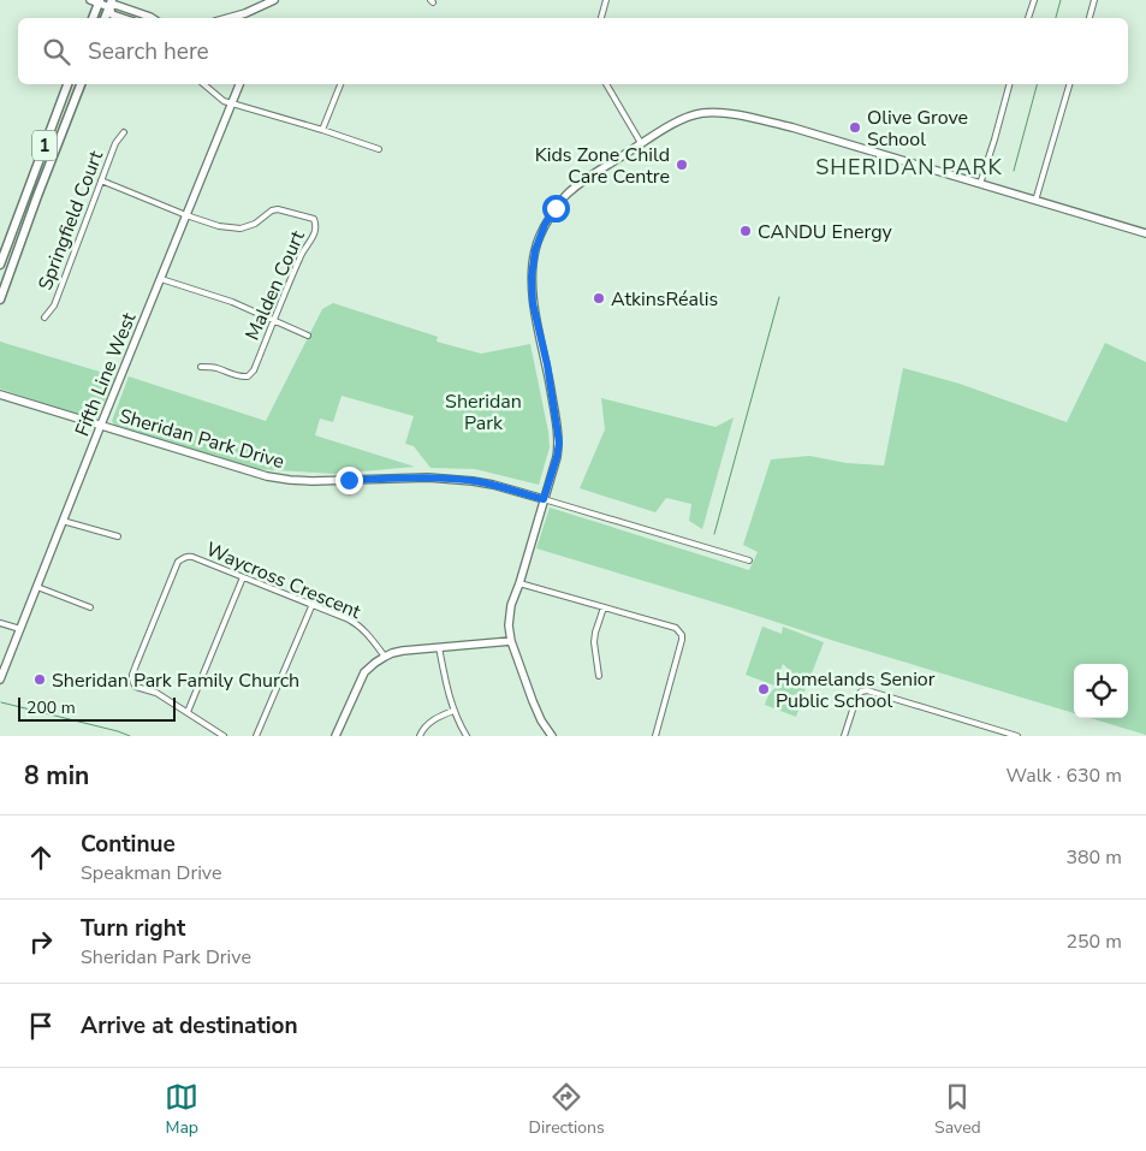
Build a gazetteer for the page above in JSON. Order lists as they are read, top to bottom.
{
  "streets": {
    "main road": ["1"],
    "street": [
      "Springfield Court",
      "Malden Court",
      "Fifth Line West",
      "Sheridan Park Drive",
      "Waycross Crescent"
    ]
  },
  "crossings": [
    ["Malden Court", "Fifth Line West"],
    ["Fifth Line West", "Sheridan Park Drive"]
  ],
  "districts": ["SHERIDAN PARK"],
  "parks": ["Sheridan Park"],
  "places": [
    "Olive Grove School",
    "Kids Zone Child Care Centre",
    "CANDU Energy",
    "AtkinsRéalis",
    "Sheridan Park Family Church",
    "Homelands Senior Public School"
  ],
  "scale_bar": "200 m",
  "page": {
    "search": "Search here",
    "scale": "200 m",
    "heading": ["8 min", "Walk · 630 m"],
    "list": [
      ["Continue", "Speakman Drive", "380 m"],
      ["Turn right", "Sheridan Park Drive", "250 m"],
      "Arrive at destination"
    ],
    "nav": ["Map", "Directions", "Saved"]
  }
}
